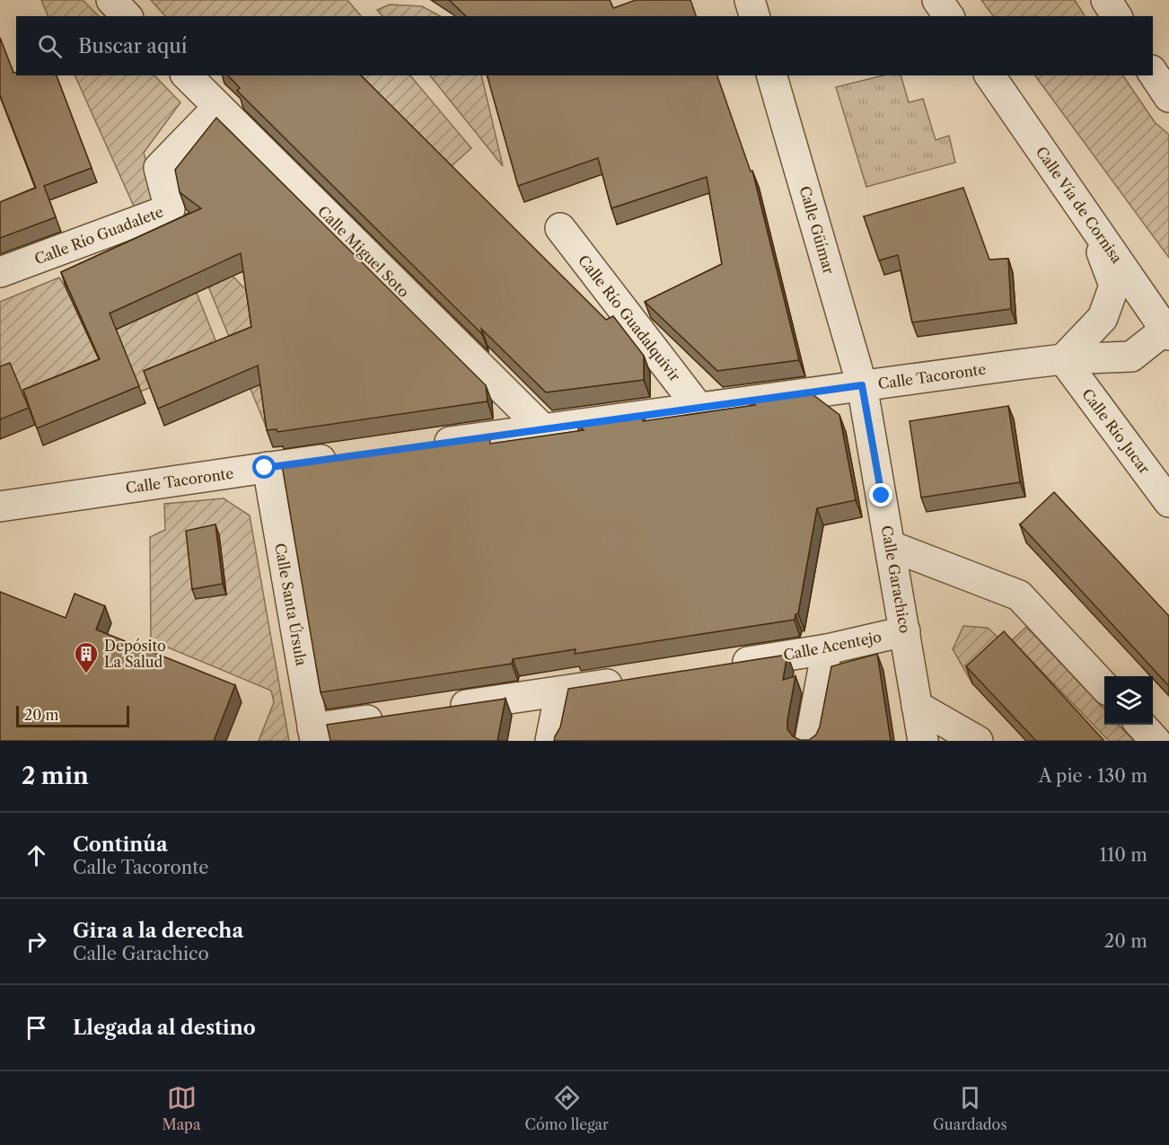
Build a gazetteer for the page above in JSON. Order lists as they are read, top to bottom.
{
  "streets": {
    "street": [
      "Calle Vía de Cornisa",
      "Calle Güímar",
      "Calle Río Guadalete",
      "Calle Miguel Soto",
      "Calle Río Guadalquivir",
      "Calle Tacoronte",
      "Calle Río Jucar",
      "Calle Garachico",
      "Calle Santa Úrsula",
      "Calle Acentejo"
    ]
  },
  "crossings": [
    ["Calle Vía de Cornisa", "Calle Tacoronte"],
    ["Calle Güímar", "Calle Tacoronte"],
    ["Calle Güímar", "Calle Garachico"],
    ["Calle Río Guadalete", "Calle Miguel Soto"],
    ["Calle Miguel Soto", "Calle Tacoronte"],
    ["Calle Río Guadalquivir", "Calle Tacoronte"],
    ["Calle Tacoronte", "Calle Río Jucar"],
    ["Calle Tacoronte", "Calle Garachico"],
    ["Calle Tacoronte", "Calle Santa Úrsula"],
    ["Calle Garachico", "Calle Acentejo"]
  ],
  "places": {
    "building": ["Depósito La Salud"]
  },
  "scale_bar": "20 m",
  "page": {
    "search": "Buscar aquí",
    "scale": "20 m",
    "heading": ["2 min", "A pie · 130 m"],
    "list": [
      ["Continúa", "Calle Tacoronte", "110 m"],
      ["Gira a la derecha", "Calle Garachico", "20 m"],
      "Llegada al destino"
    ],
    "nav": ["Mapa", "Cómo llegar", "Guardados"]
  }
}
